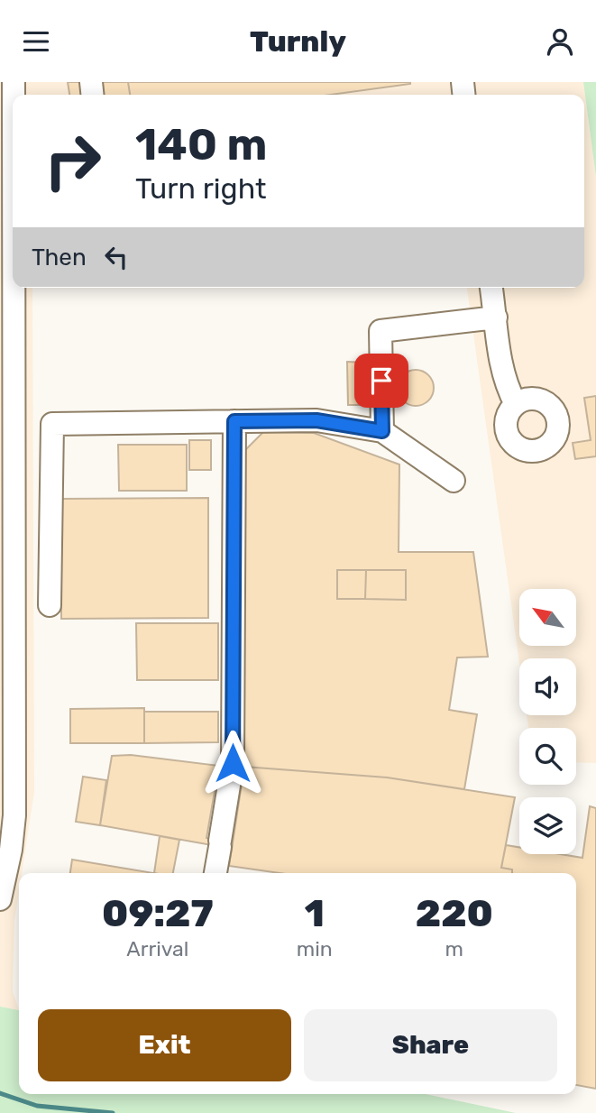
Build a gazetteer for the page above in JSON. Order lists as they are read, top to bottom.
{
  "north": "top left",
  "page": {
    "header": "Turnly",
    "turn": ["140 m", "Turn right"],
    "then": "Then",
    "eta": [
      "09:27",
      "Arrival",
      "1",
      "min",
      "220",
      "m"
    ],
    "buttons": ["Exit", "Share"]
  }
}
